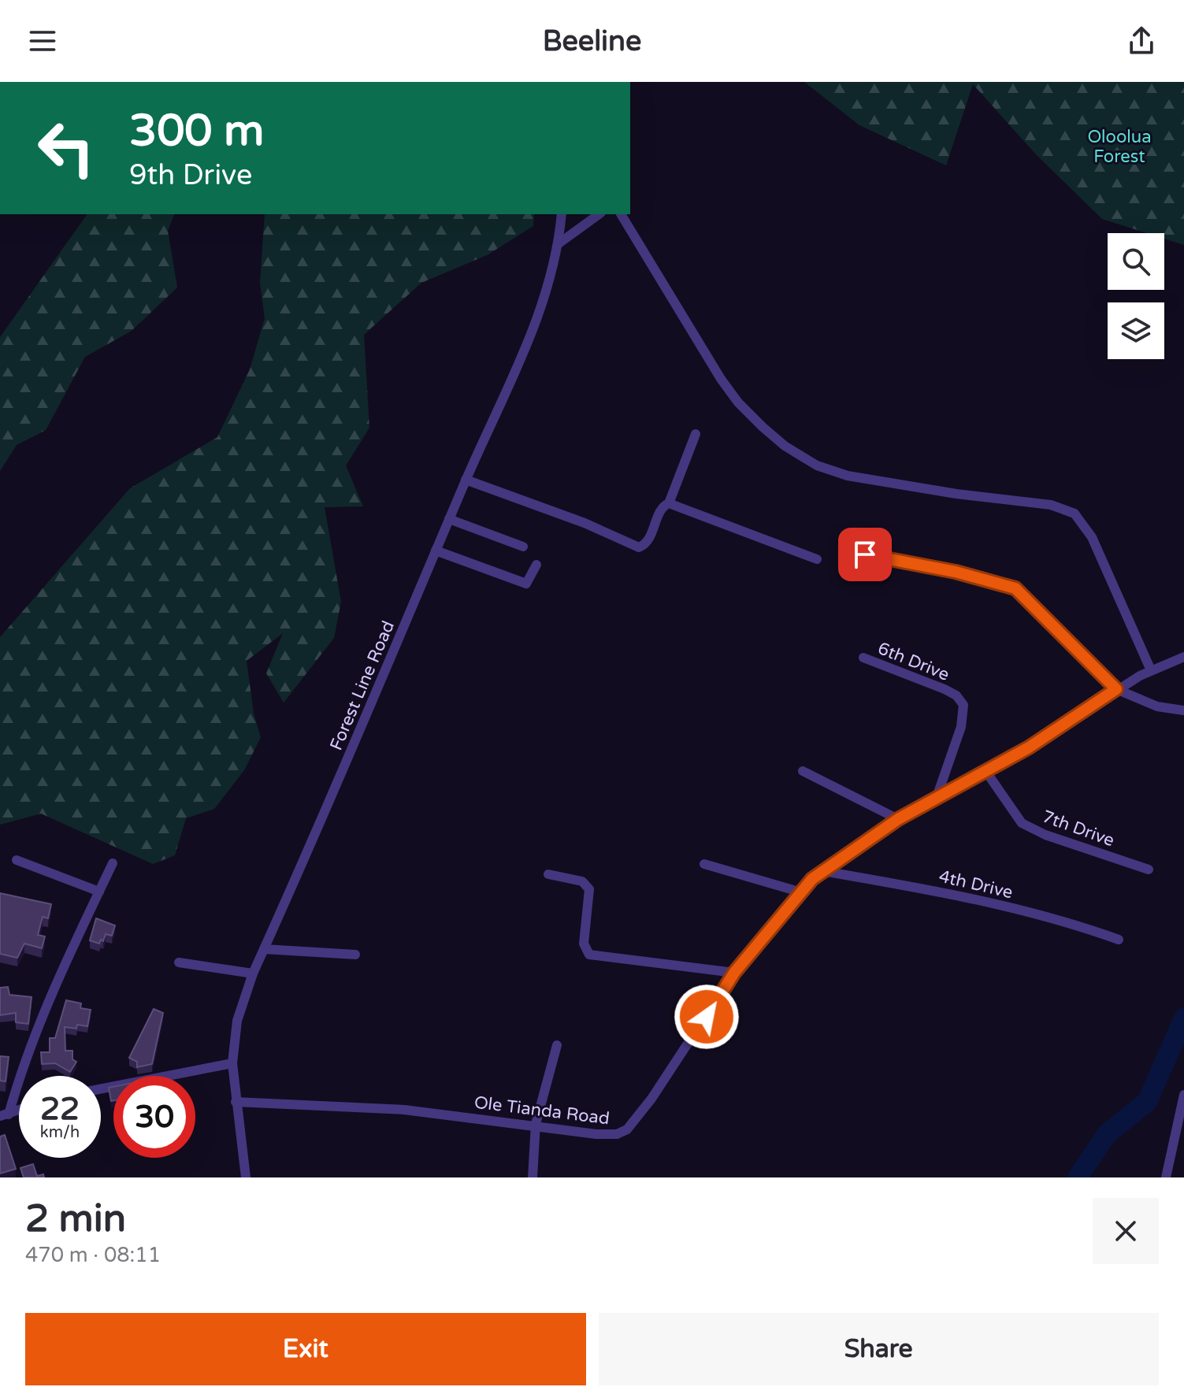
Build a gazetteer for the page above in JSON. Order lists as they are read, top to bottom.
{
  "streets": {
    "street": [
      "6th Drive",
      "Forest Line Road",
      "7th Drive",
      "4th Drive",
      "Ole Tianda Road"
    ]
  },
  "crossings": [
    ["6th Drive", "Ole Tianda Road"],
    ["Forest Line Road", "Ole Tianda Road"],
    ["7th Drive", "Ole Tianda Road"],
    ["4th Drive", "Ole Tianda Road"]
  ],
  "parks": ["Oloolua Forest"],
  "page": {
    "header": "Beeline",
    "turn": ["300 m", "9th Drive"],
    "speed": "22 km/h",
    "limit": "30",
    "heading": ["2 min", "470 m · 08:11"],
    "buttons": ["Exit", "Share"]
  }
}
